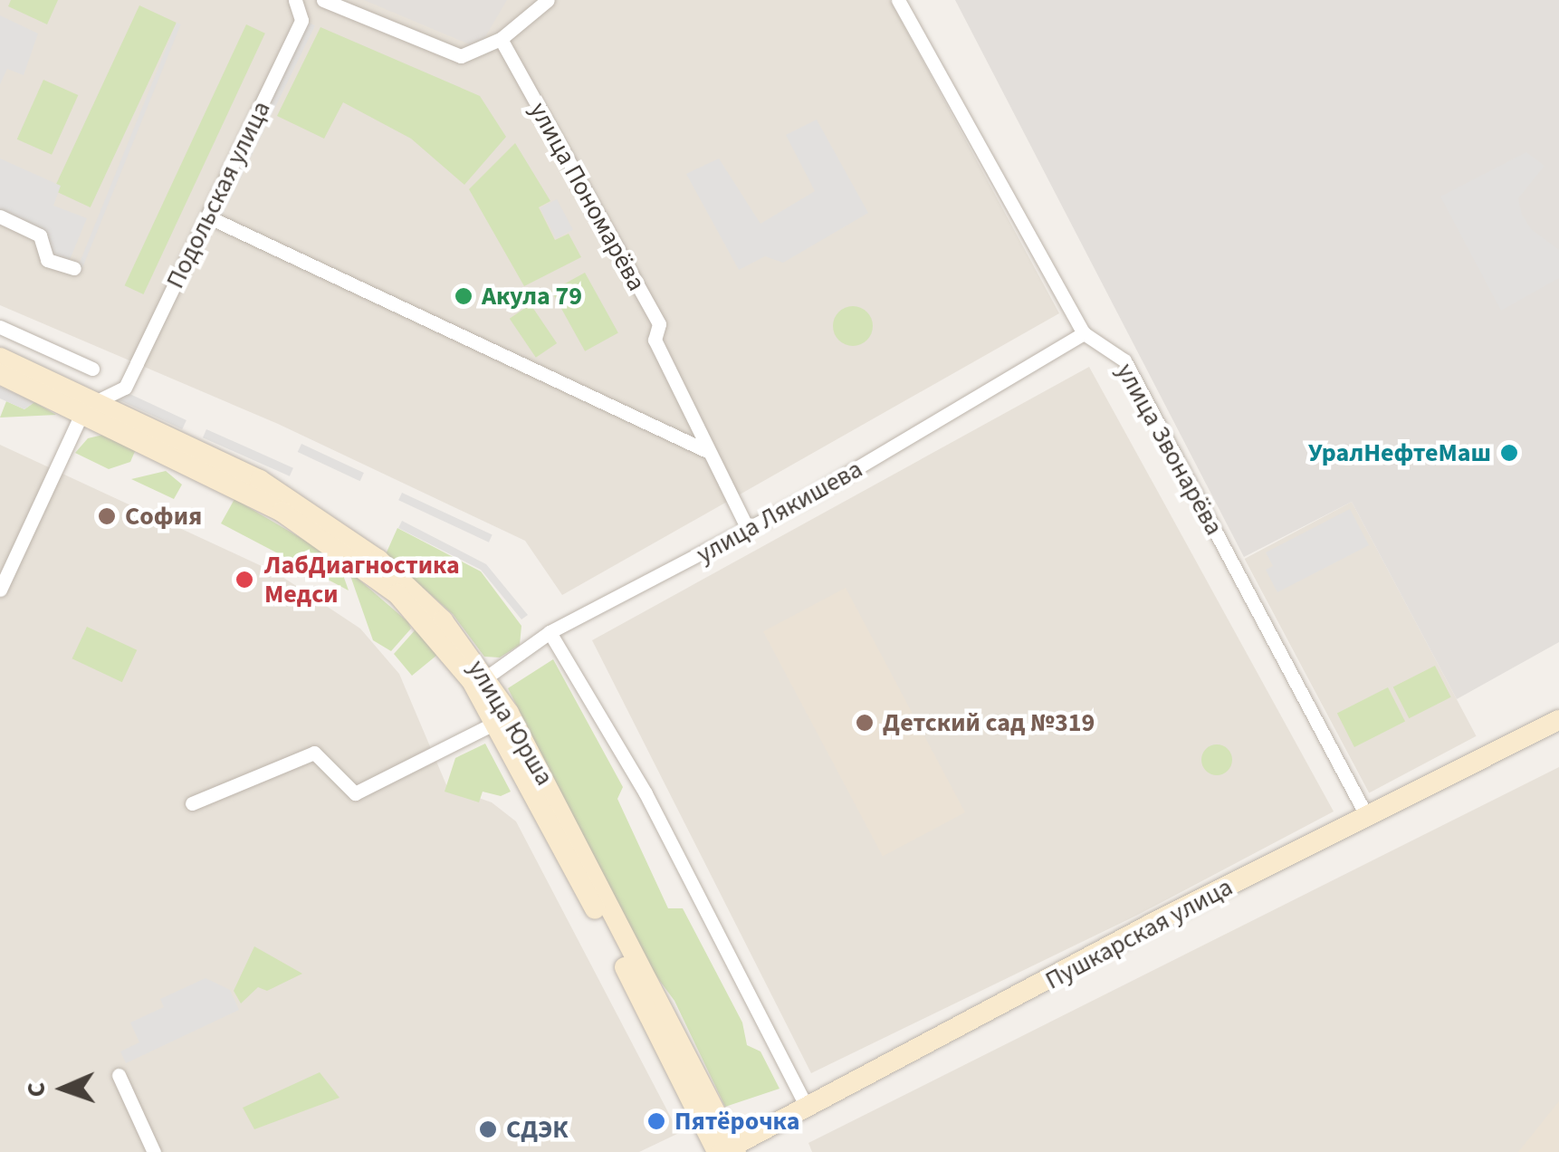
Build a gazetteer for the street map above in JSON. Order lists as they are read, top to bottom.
{
  "streets": {
    "main road": ["улица Юрша", "Пушкарская улица"],
    "street": [
      "Подольская улица",
      "улица Пономарёва",
      "улица Звонарёва",
      "улица Лякишева"
    ]
  },
  "crossings": [
    ["Подольская улица", "улица Юрша"],
    ["улица Пономарёва", "улица Лякишева"],
    ["улица Звонарёва", "улица Лякишева"],
    ["улица Звонарёва", "Пушкарская улица"],
    ["улица Лякишева", "улица Юрша"],
    ["улица Юрша", "Пушкарская улица"]
  ],
  "places": [
    "Акула 79",
    "УралНефтеМаш",
    "София",
    "ЛабДиагностика Медси",
    "Детский сад №319",
    "Пятёрочка",
    "СДЭК"
  ],
  "north": "left"
}
